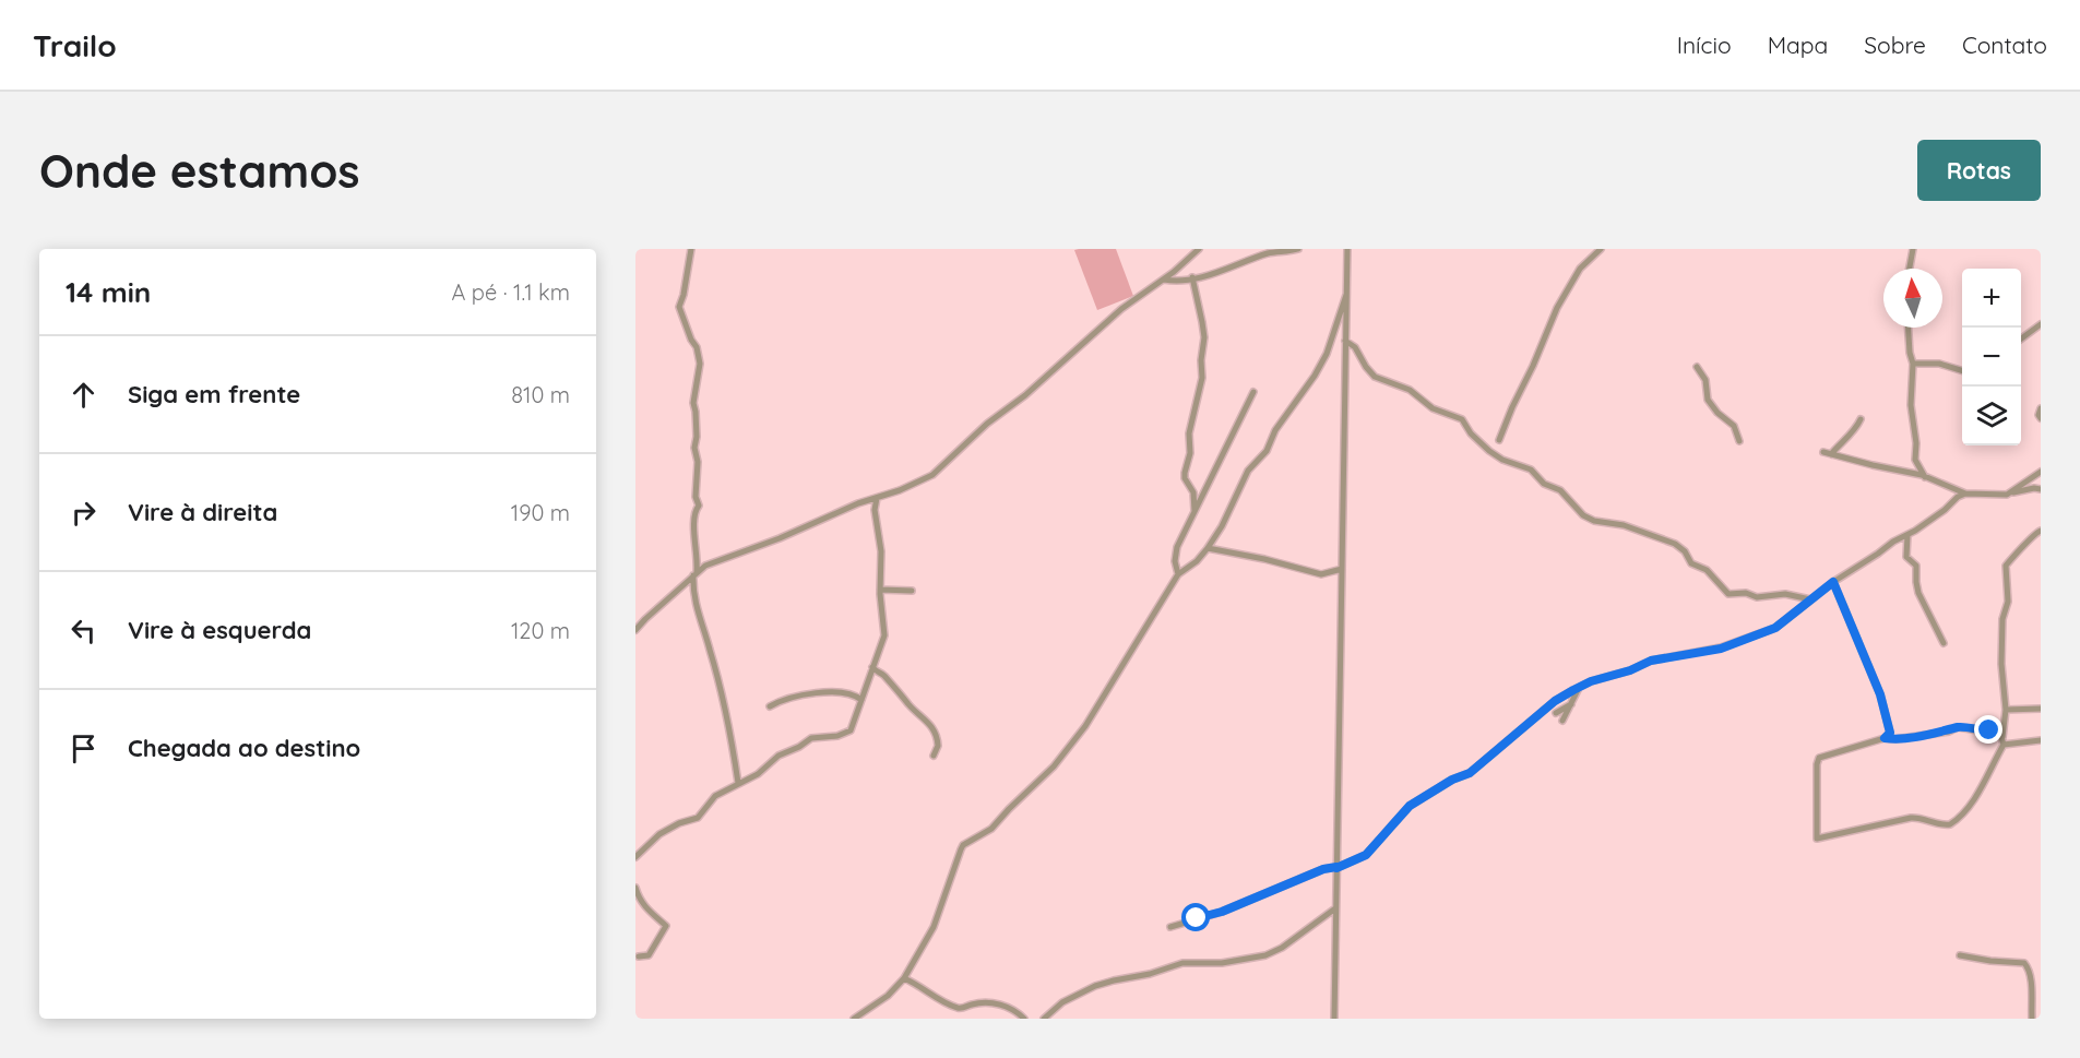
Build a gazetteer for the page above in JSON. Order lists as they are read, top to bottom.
{
  "north": "top",
  "page": {
    "header": "Trailo",
    "nav": [
      "Início",
      "Mapa",
      "Sobre",
      "Contato"
    ],
    "buttons": "Rotas",
    "title": "Onde estamos",
    "heading": ["14 min", "A pé · 1.1 km"],
    "map_buttons": ["+", "−"],
    "list": [
      ["Siga em frente", "810 m"],
      ["Vire à direita", "190 m"],
      ["Vire à esquerda", "120 m"],
      "Chegada ao destino"
    ]
  }
}
